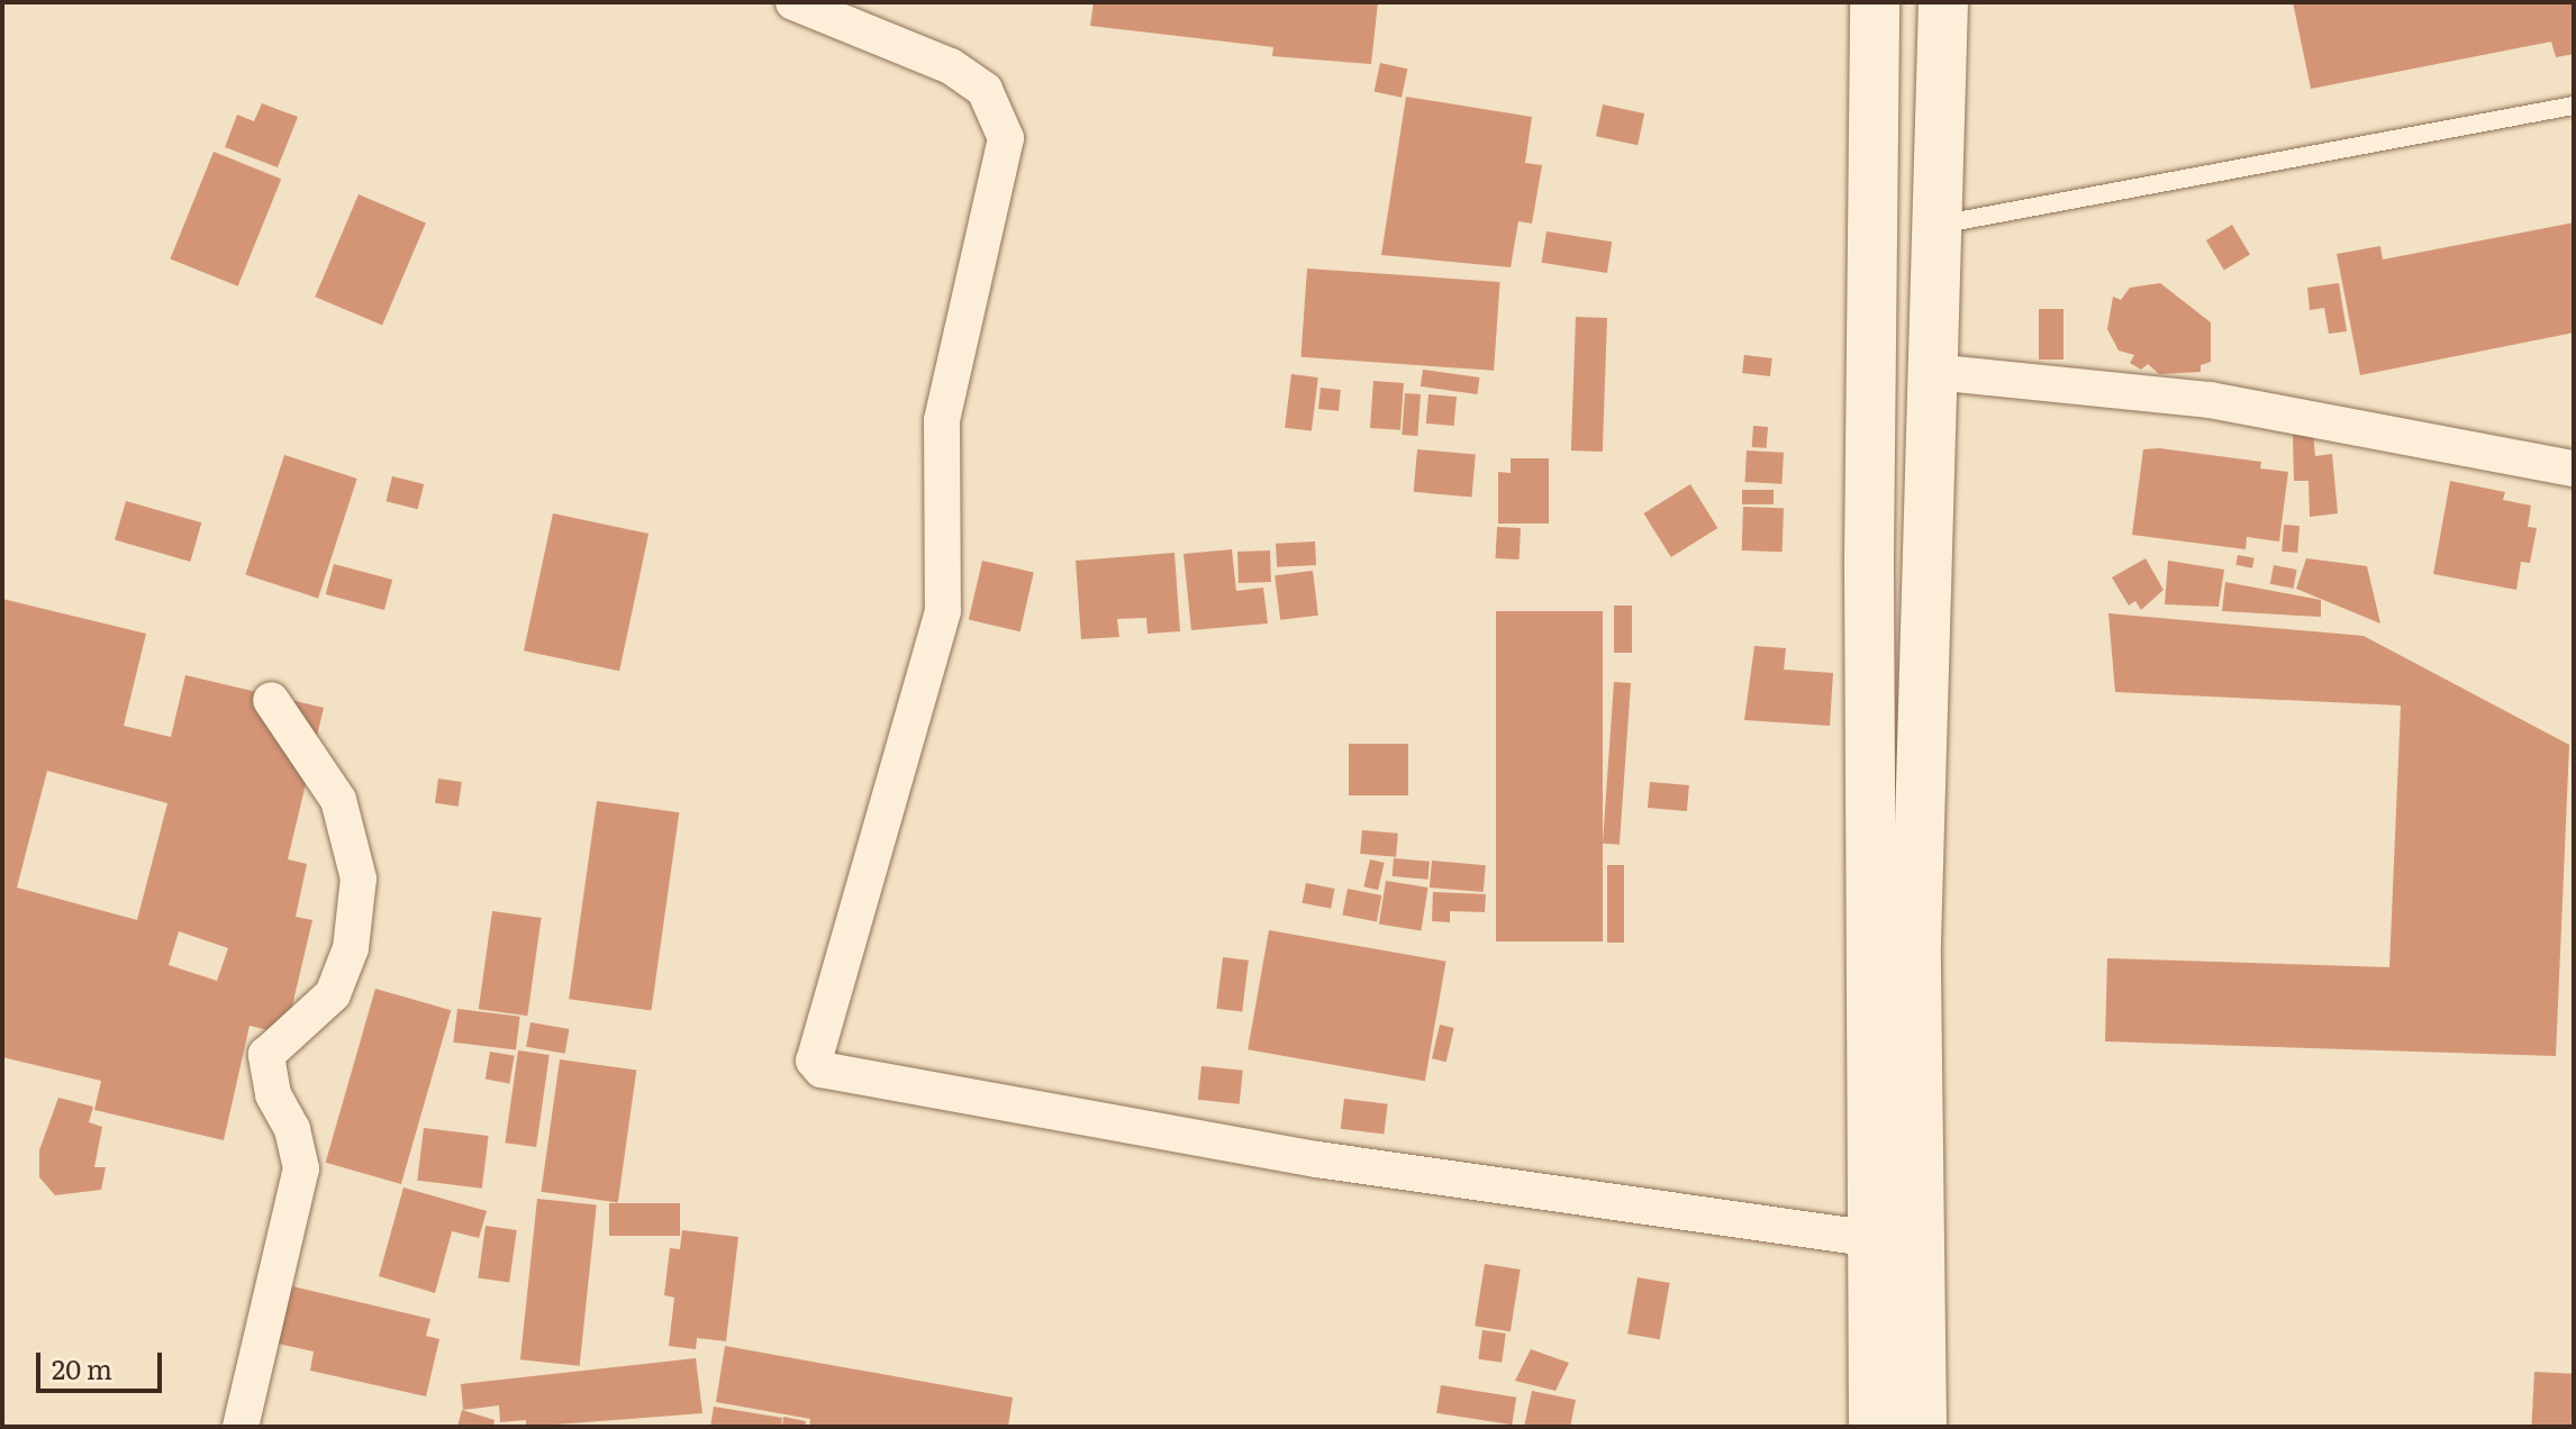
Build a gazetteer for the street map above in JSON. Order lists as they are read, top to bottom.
{
  "scale_bar": "20 m"
}
